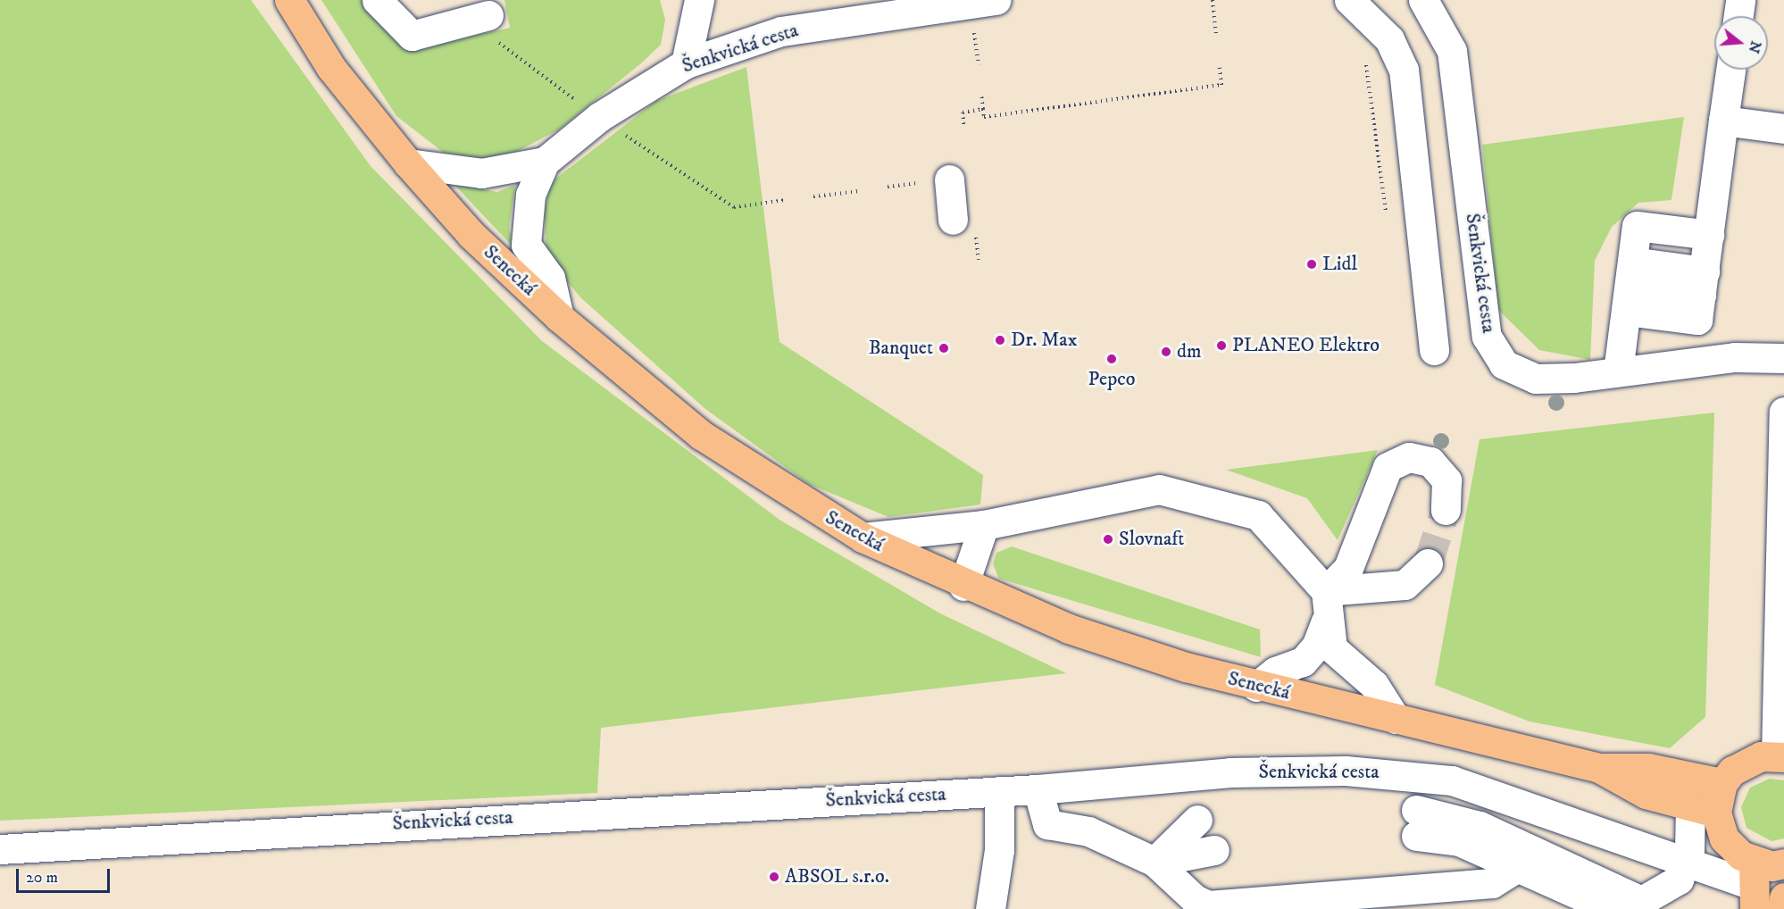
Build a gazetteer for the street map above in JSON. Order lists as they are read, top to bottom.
{
  "streets": {
    "main road": ["Senecká"],
    "street": ["Šenkvická cesta"]
  },
  "places": [
    "Lidl",
    "Dr. Max",
    "PLANEO Elektro",
    "Banquet",
    "dm",
    "Pepco",
    "Slovnaft",
    "ABSOL s.r.o."
  ],
  "scale_bar": "20 m",
  "north": "right"
}
